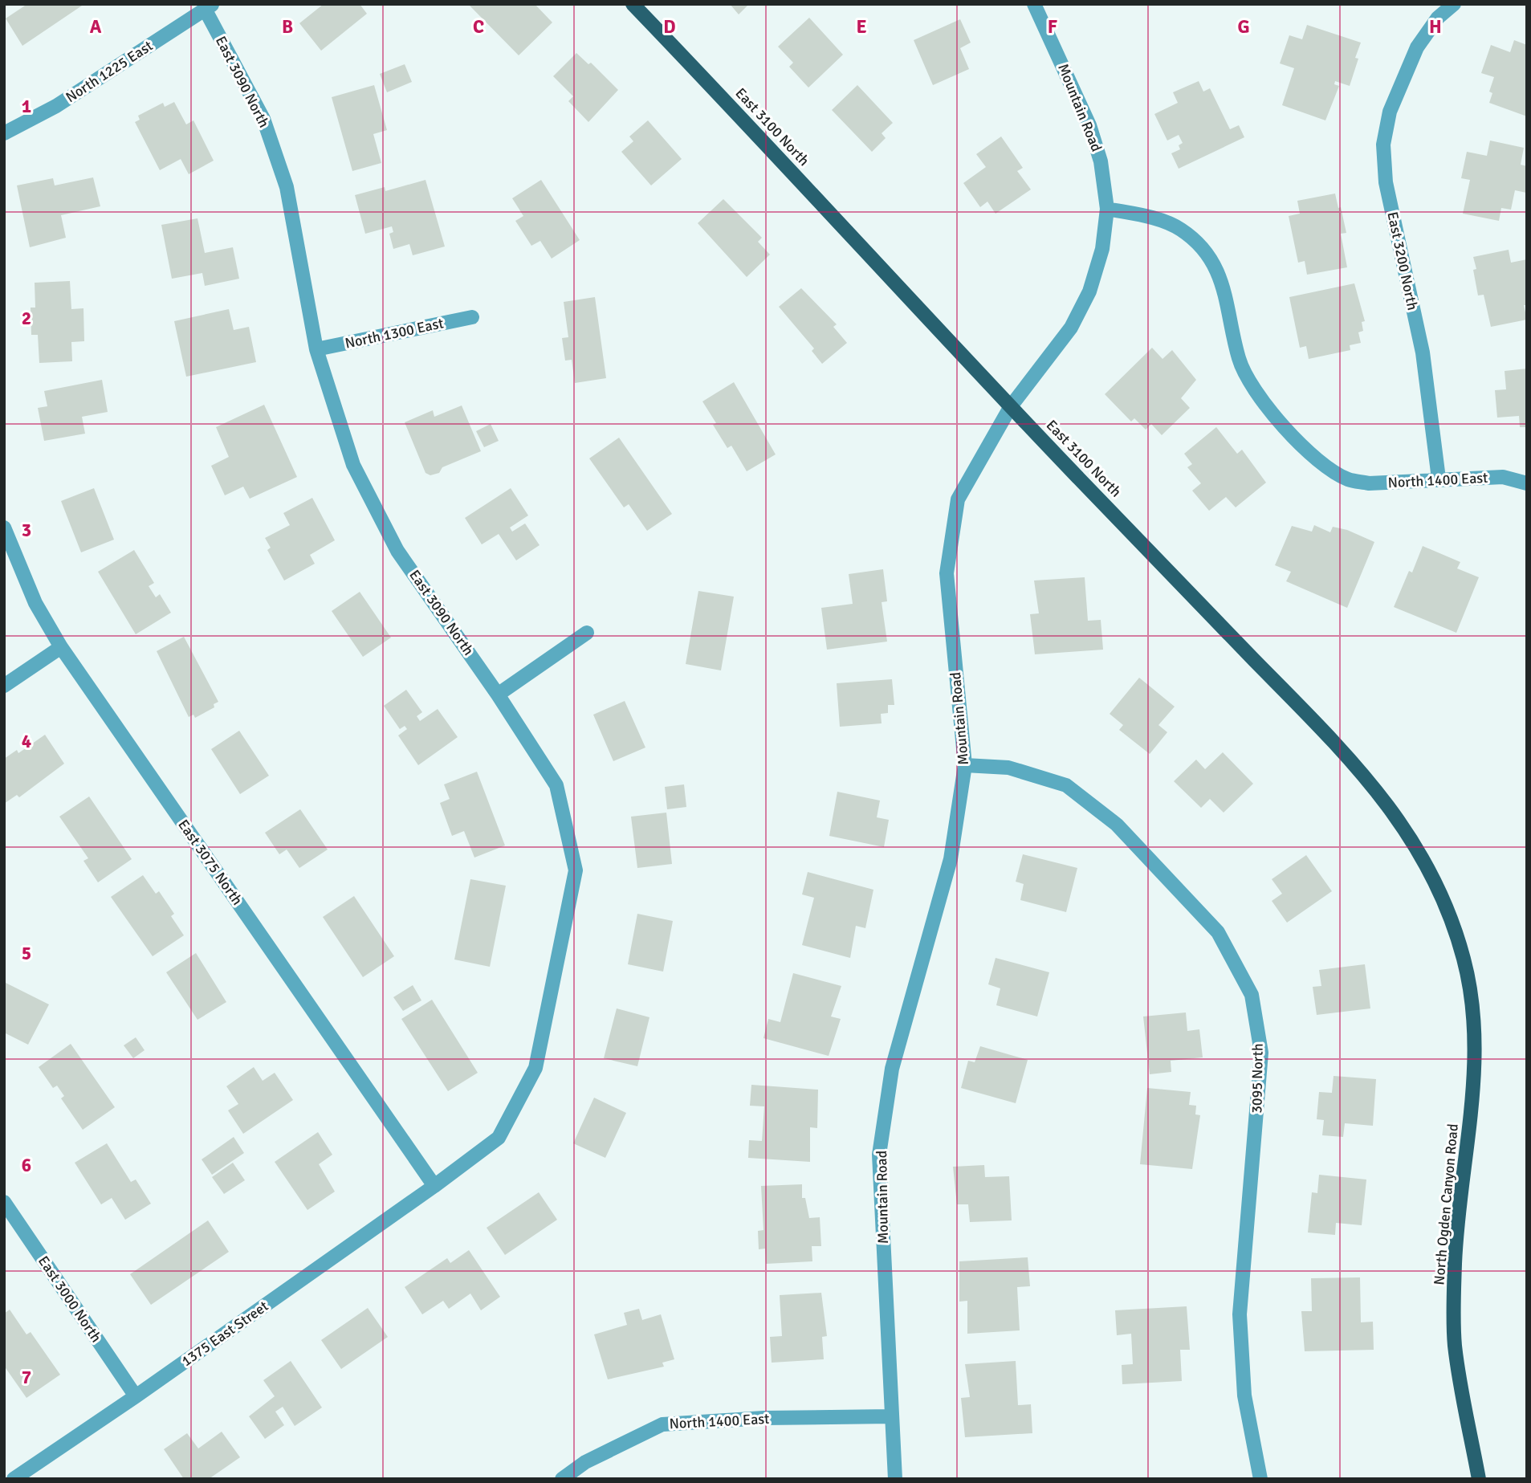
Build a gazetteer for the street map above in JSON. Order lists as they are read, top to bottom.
{
  "streets": {
    "main road": ["East 3100 North", "North Ogden Canyon Road"],
    "street": [
      "North 1225 East",
      "East 3090 North",
      "Mountain Road",
      "East 3200 North",
      "North 1300 East",
      "North 1400 East",
      "East 3075 North",
      "3095 North",
      "East 3000 North",
      "1375 East Street"
    ]
  },
  "crossings": [
    ["North 1225 East", "East 3090 North"],
    ["East 3090 North", "North 1300 East"],
    ["East 3090 North", "East 3075 North"],
    ["East 3090 North", "1375 East Street"],
    ["Mountain Road", "East 3100 North"],
    ["Mountain Road", "North 1400 East"],
    ["Mountain Road", "3095 North"],
    ["East 3100 North", "North Ogden Canyon Road"],
    ["East 3200 North", "North 1400 East"],
    ["East 3075 North", "1375 East Street"],
    ["East 3000 North", "1375 East Street"]
  ],
  "grid": {
    "columns": [
      "A",
      "B",
      "C",
      "D",
      "E",
      "F",
      "G",
      "H"
    ],
    "rows": [
      "1",
      "2",
      "3",
      "4",
      "5",
      "6",
      "7"
    ]
  }
}
